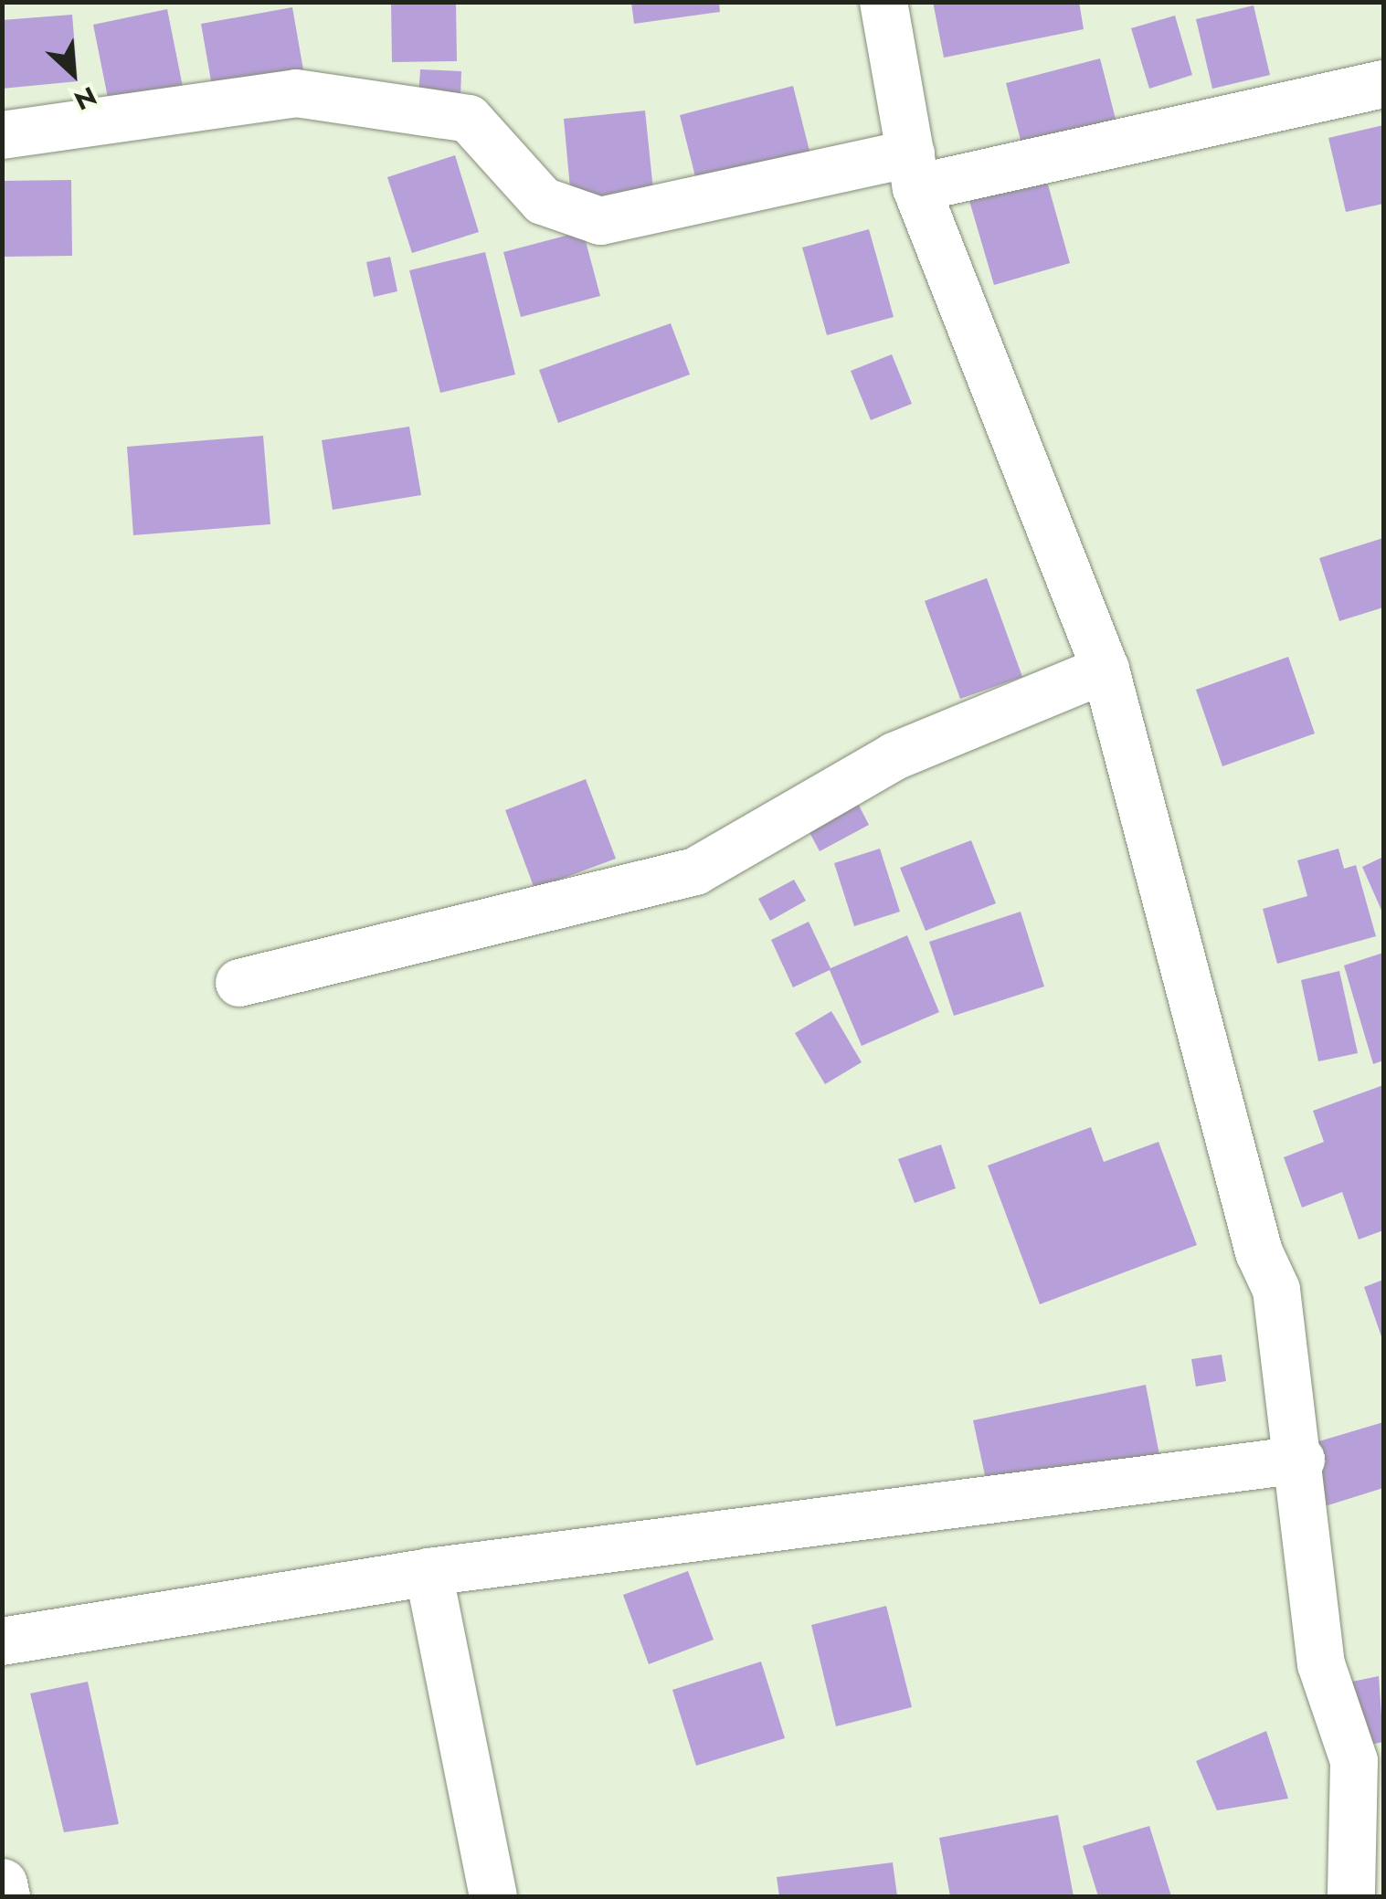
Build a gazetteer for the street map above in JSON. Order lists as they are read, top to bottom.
{
  "north": "bottom right"
}
